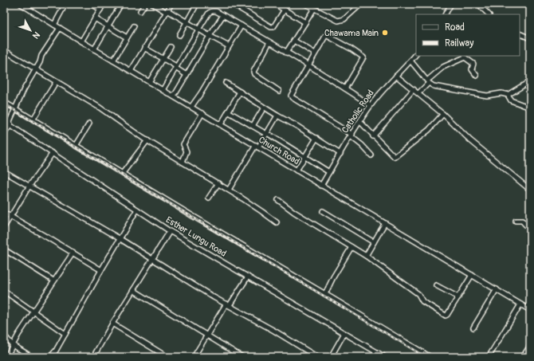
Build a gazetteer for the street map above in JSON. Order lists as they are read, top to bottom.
{
  "streets": {
    "street": ["Catholic Road", "Church Road", "Esther Lungu Road"]
  },
  "crossings": [
    ["Catholic Road", "Church Road"]
  ],
  "places": ["Chawama Main"],
  "legend": ["Road", "Railway"],
  "north": "bottom right"
}
